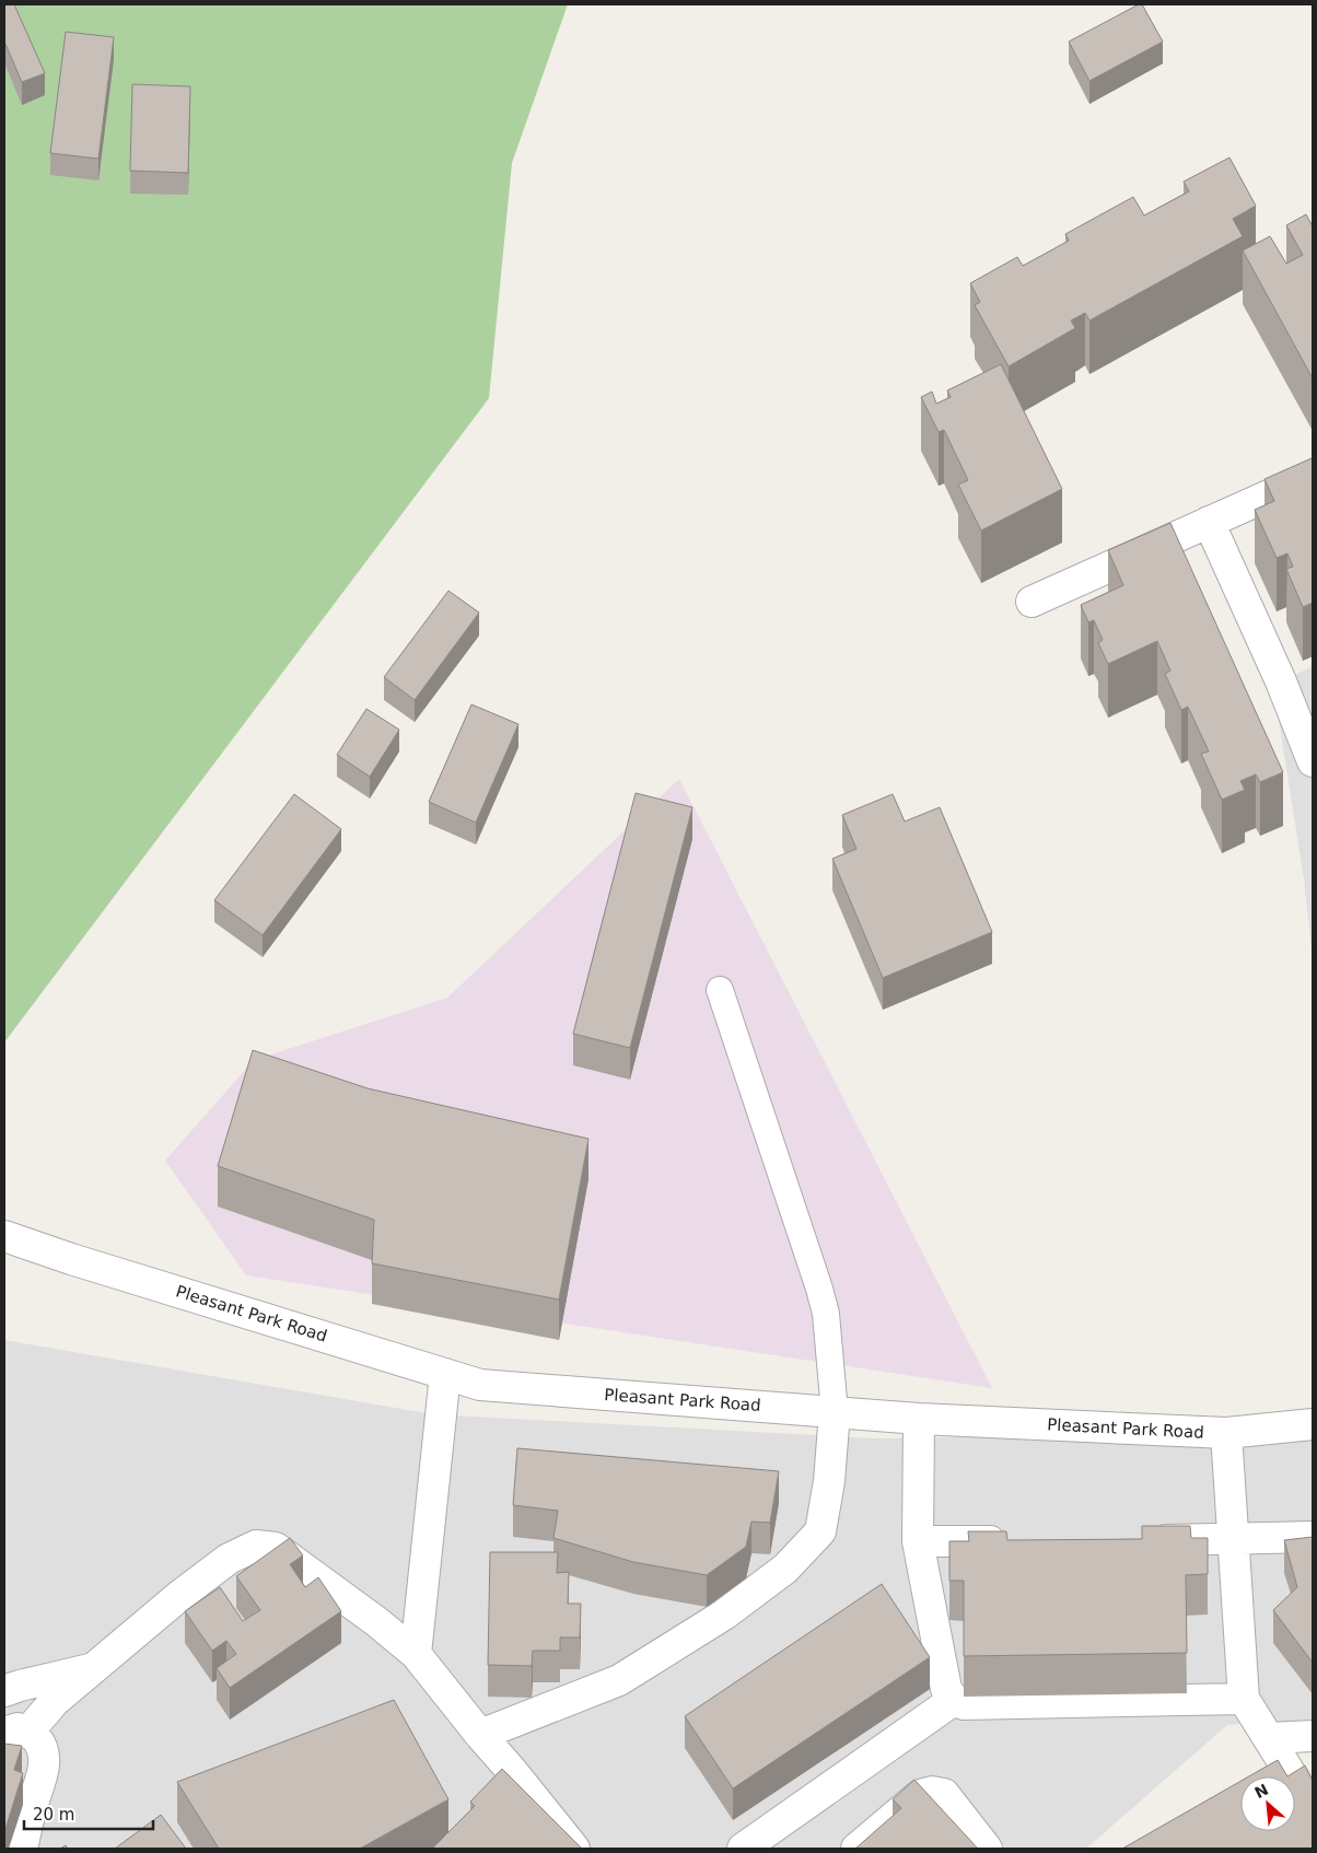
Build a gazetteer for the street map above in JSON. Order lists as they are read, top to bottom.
{
  "streets": {
    "street": ["Pleasant Park Road"]
  },
  "scale_bar": "20 m",
  "north": "top left"
}
